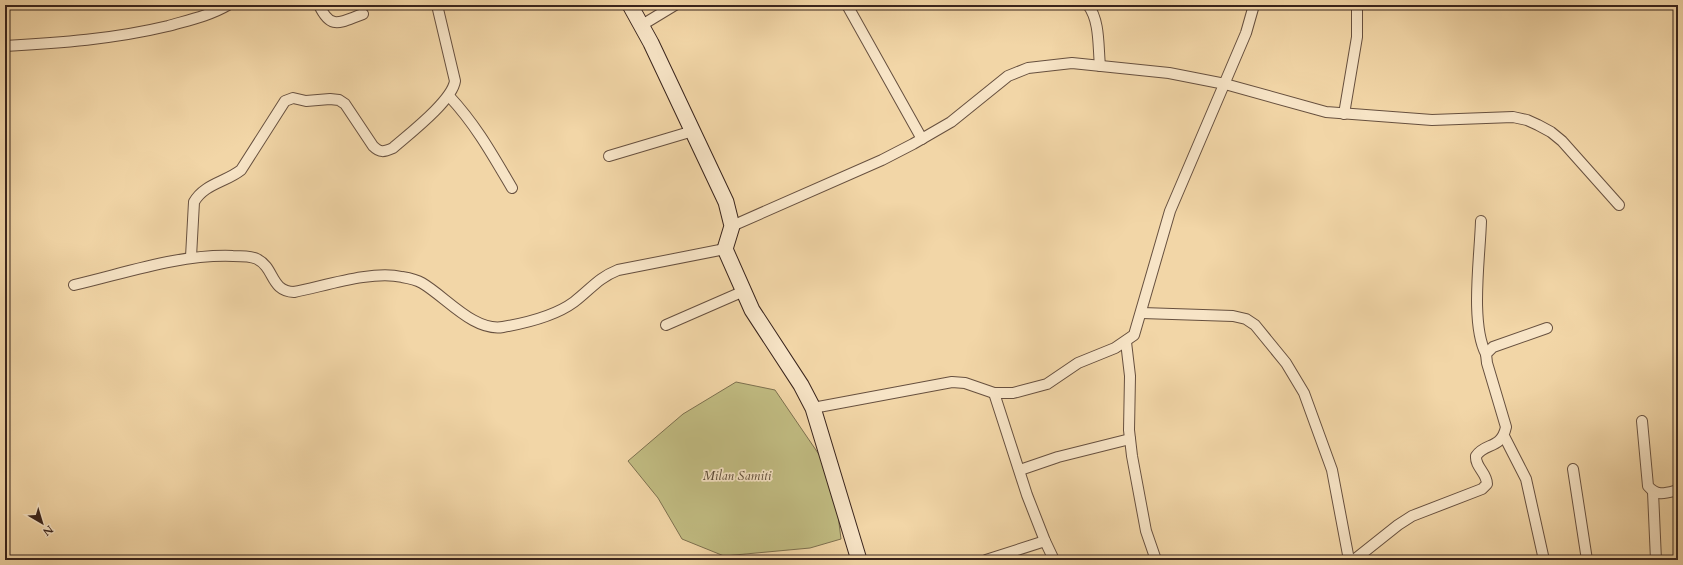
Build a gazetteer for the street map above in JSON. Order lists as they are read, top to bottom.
{
  "parks": ["Milan Samiti"],
  "north": "bottom right"
}
